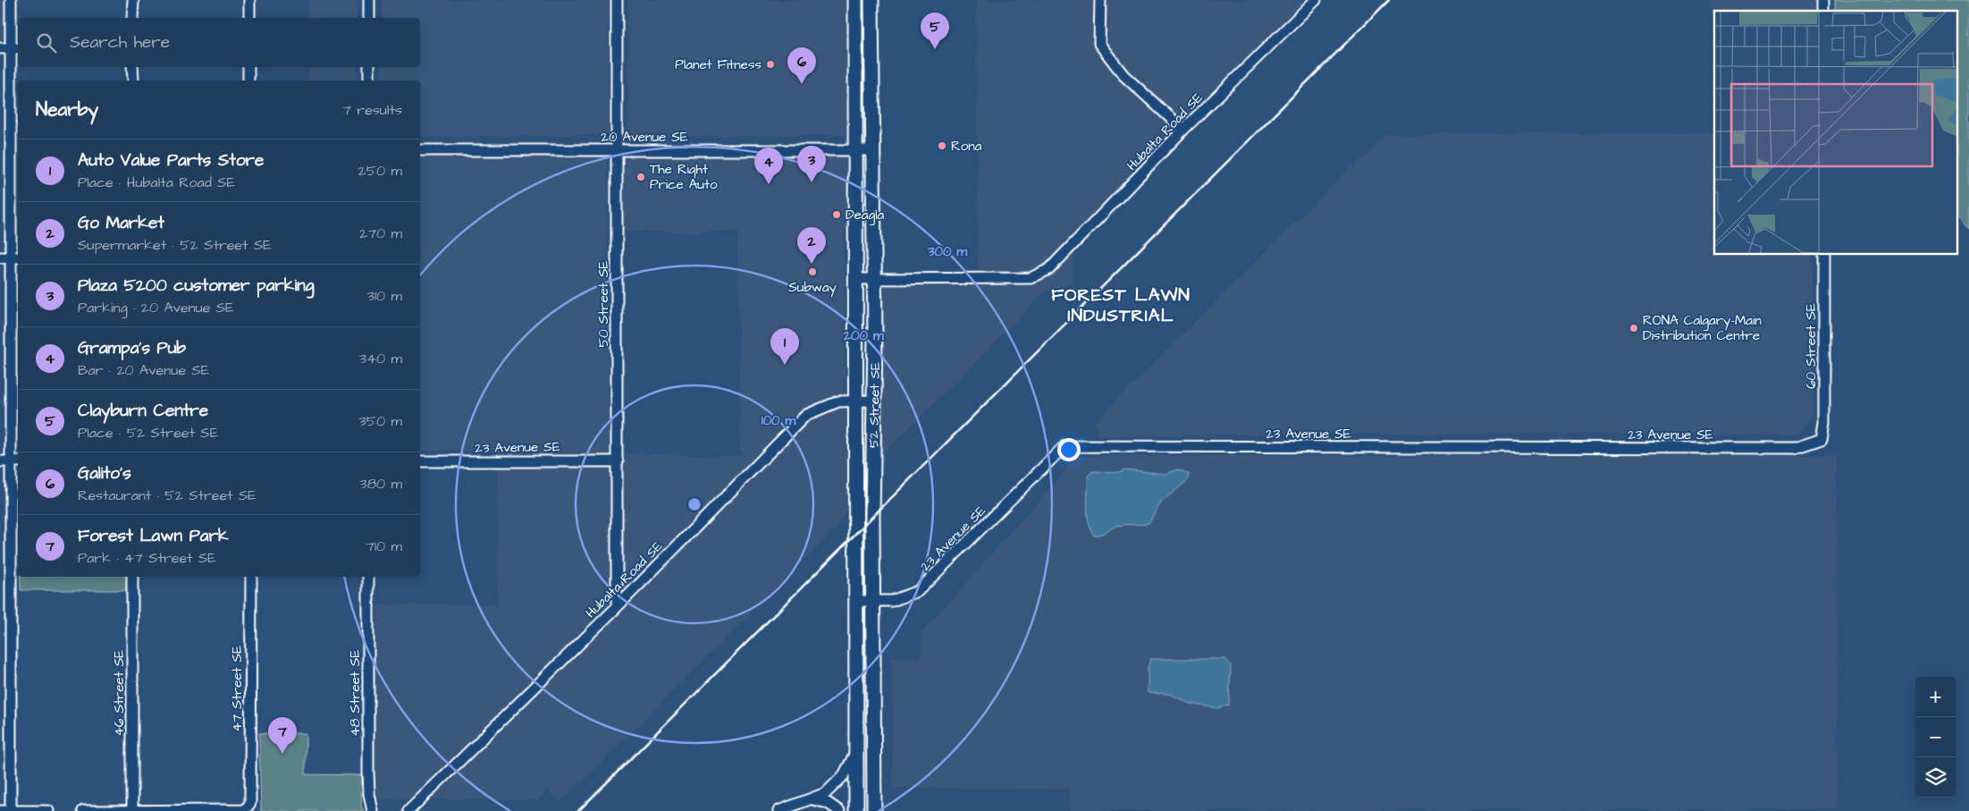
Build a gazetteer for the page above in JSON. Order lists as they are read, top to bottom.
{
  "streets": {
    "main road": ["52 Street SE"],
    "street": [
      "Hubalta Road SE",
      "20 Avenue SE",
      "50 Street SE",
      "60 Street SE",
      "23 Avenue SE",
      "47 Street SE",
      "46 Street SE",
      "48 Street SE"
    ]
  },
  "crossings": [
    ["Hubalta Road SE", "50 Street SE"],
    ["Hubalta Road SE", "52 Street SE"],
    ["20 Avenue SE", "50 Street SE"],
    ["20 Avenue SE", "52 Street SE"],
    ["50 Street SE", "23 Avenue SE"],
    ["60 Street SE", "23 Avenue SE"],
    ["52 Street SE", "23 Avenue SE"],
    ["47 Street SE", "46 Street SE"]
  ],
  "districts": ["FOREST LAWN INDUSTRIAL"],
  "places": [
    "Planet Fitness",
    "Rona",
    "The Right Price Auto",
    "Deagla",
    "Subway",
    "RONA Calgary–Main Distribution Centre"
  ],
  "page": {
    "pins": [
      "5",
      "6",
      "3",
      "4",
      "2",
      "1",
      "7"
    ],
    "search": "Search here",
    "heading": ["Nearby", "7 results"],
    "list": [
      {
        "mark": "1",
        "name": "Auto Value Parts Store",
        "note": "Place · Hubalta Road SE",
        "value": "250 m"
      },
      {
        "mark": "2",
        "name": "Go Market",
        "note": "Supermarket · 52 Street SE",
        "value": "270 m"
      },
      {
        "mark": "3",
        "name": "Plaza 5200 customer parking",
        "note": "Parking · 20 Avenue SE",
        "value": "310 m"
      },
      {
        "mark": "4",
        "name": "Grampa's Pub",
        "note": "Bar · 20 Avenue SE",
        "value": "340 m"
      },
      {
        "mark": "5",
        "name": "Clayburn Centre",
        "note": "Place · 52 Street SE",
        "value": "350 m"
      },
      {
        "mark": "6",
        "name": "Galito's",
        "note": "Restaurant · 52 Street SE",
        "value": "380 m"
      },
      {
        "mark": "7",
        "name": "Forest Lawn Park",
        "note": "Park · 47 Street SE",
        "value": "710 m"
      }
    ],
    "map_buttons": ["+", "−"]
  },
  "rings": ["300 m", "200 m", "100 m"]
}
